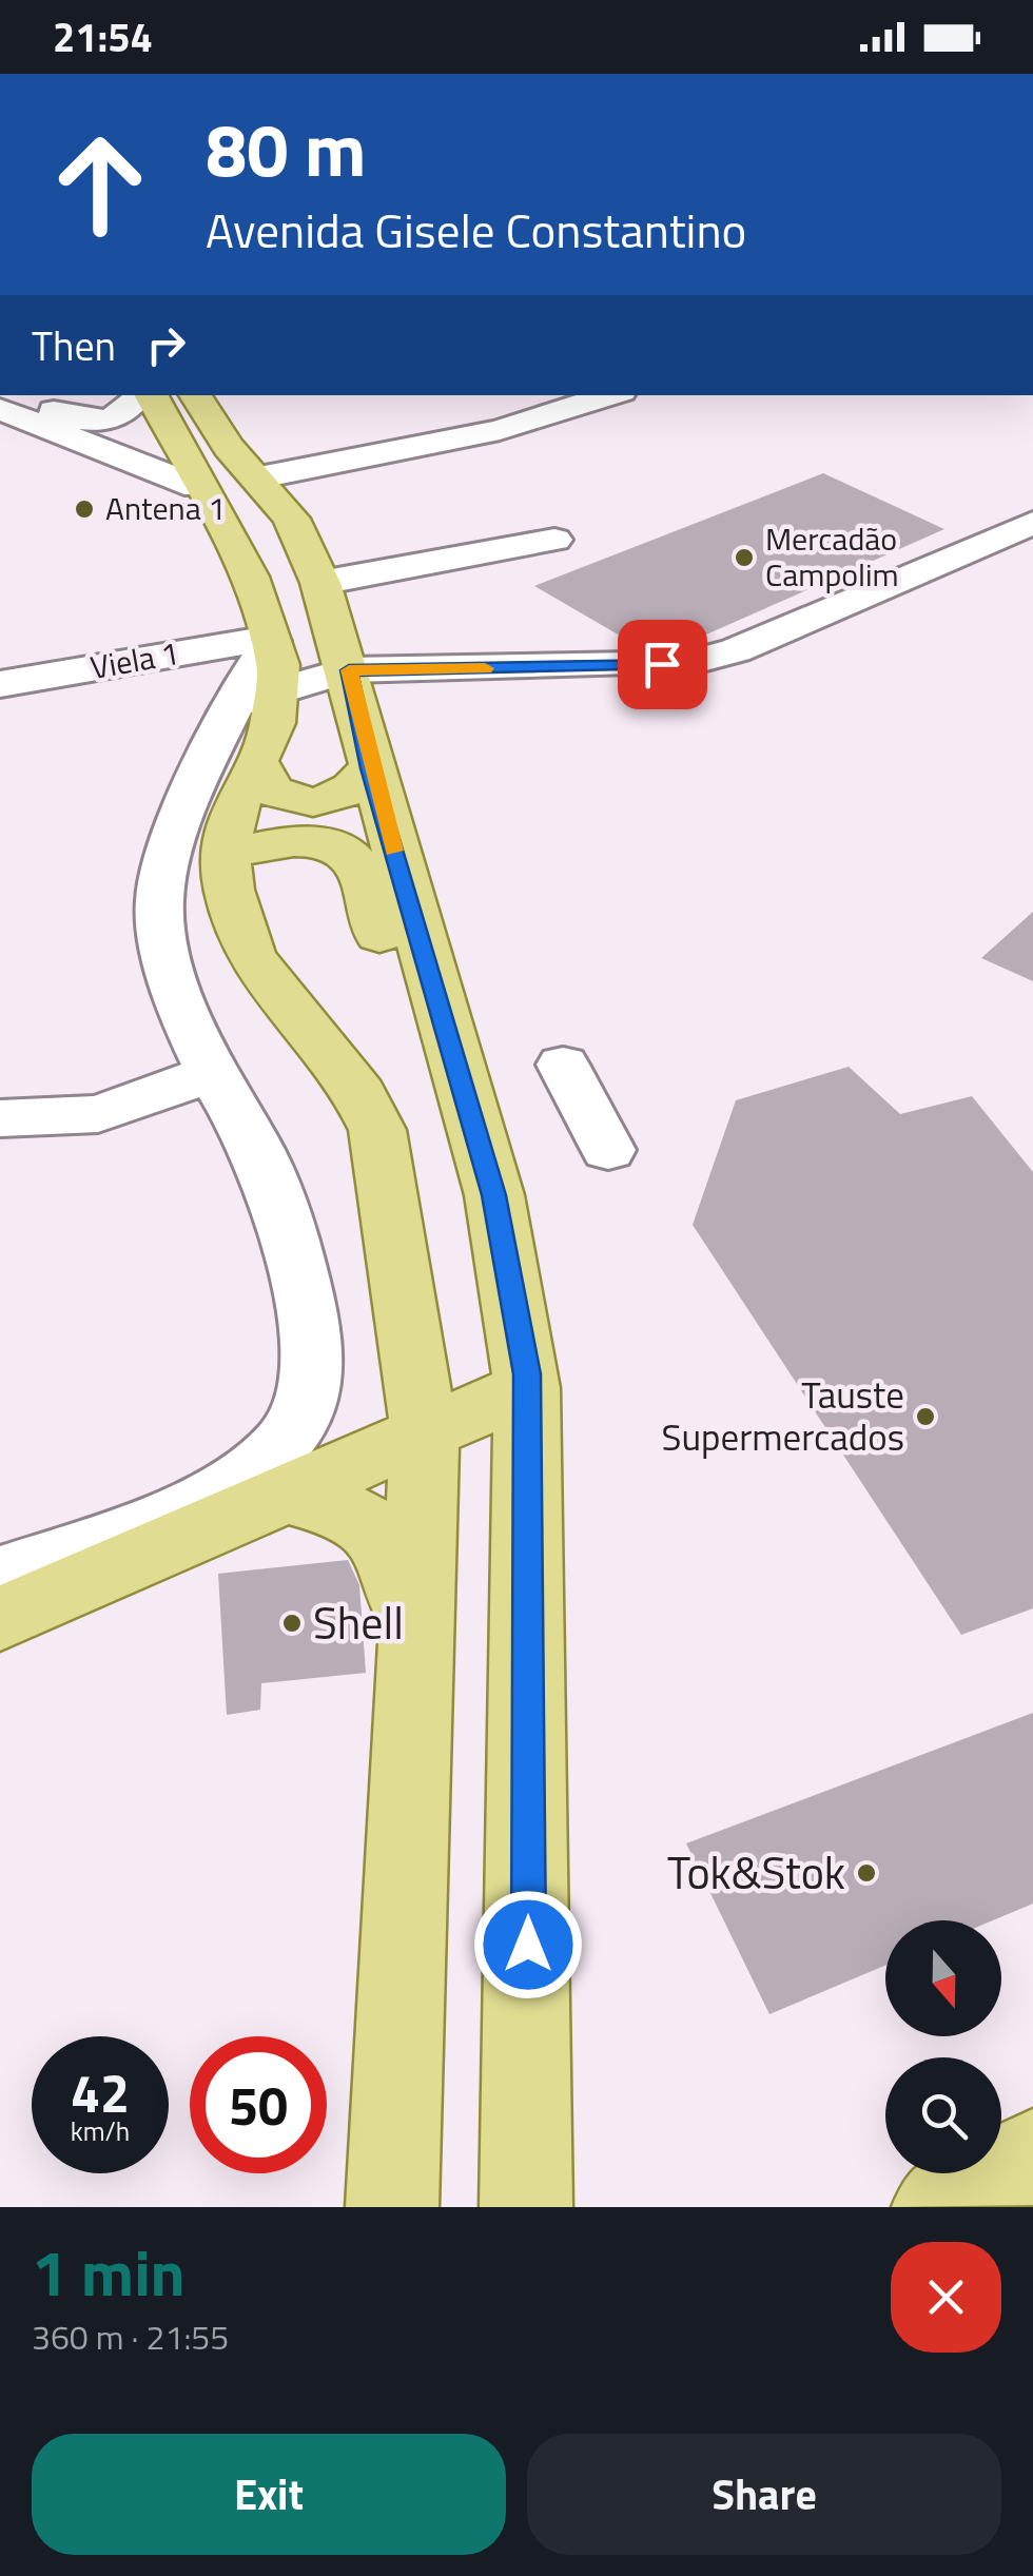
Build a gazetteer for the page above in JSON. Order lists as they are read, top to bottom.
{
  "streets": {
    "street": ["Viela 1"]
  },
  "places": [
    "Antena 1",
    "Mercadão Campolim",
    "Tauste Supermercados",
    "Shell",
    "Tok&Stok"
  ],
  "north": "bottom",
  "page": {
    "status": "21:54",
    "turn": ["80 m", "Avenida Gisele Constantino"],
    "then": "Then",
    "speed": "42 km/h",
    "limit": "50",
    "heading": ["1 min", "360 m · 21:55"],
    "buttons": ["Exit", "Share"]
  }
}
